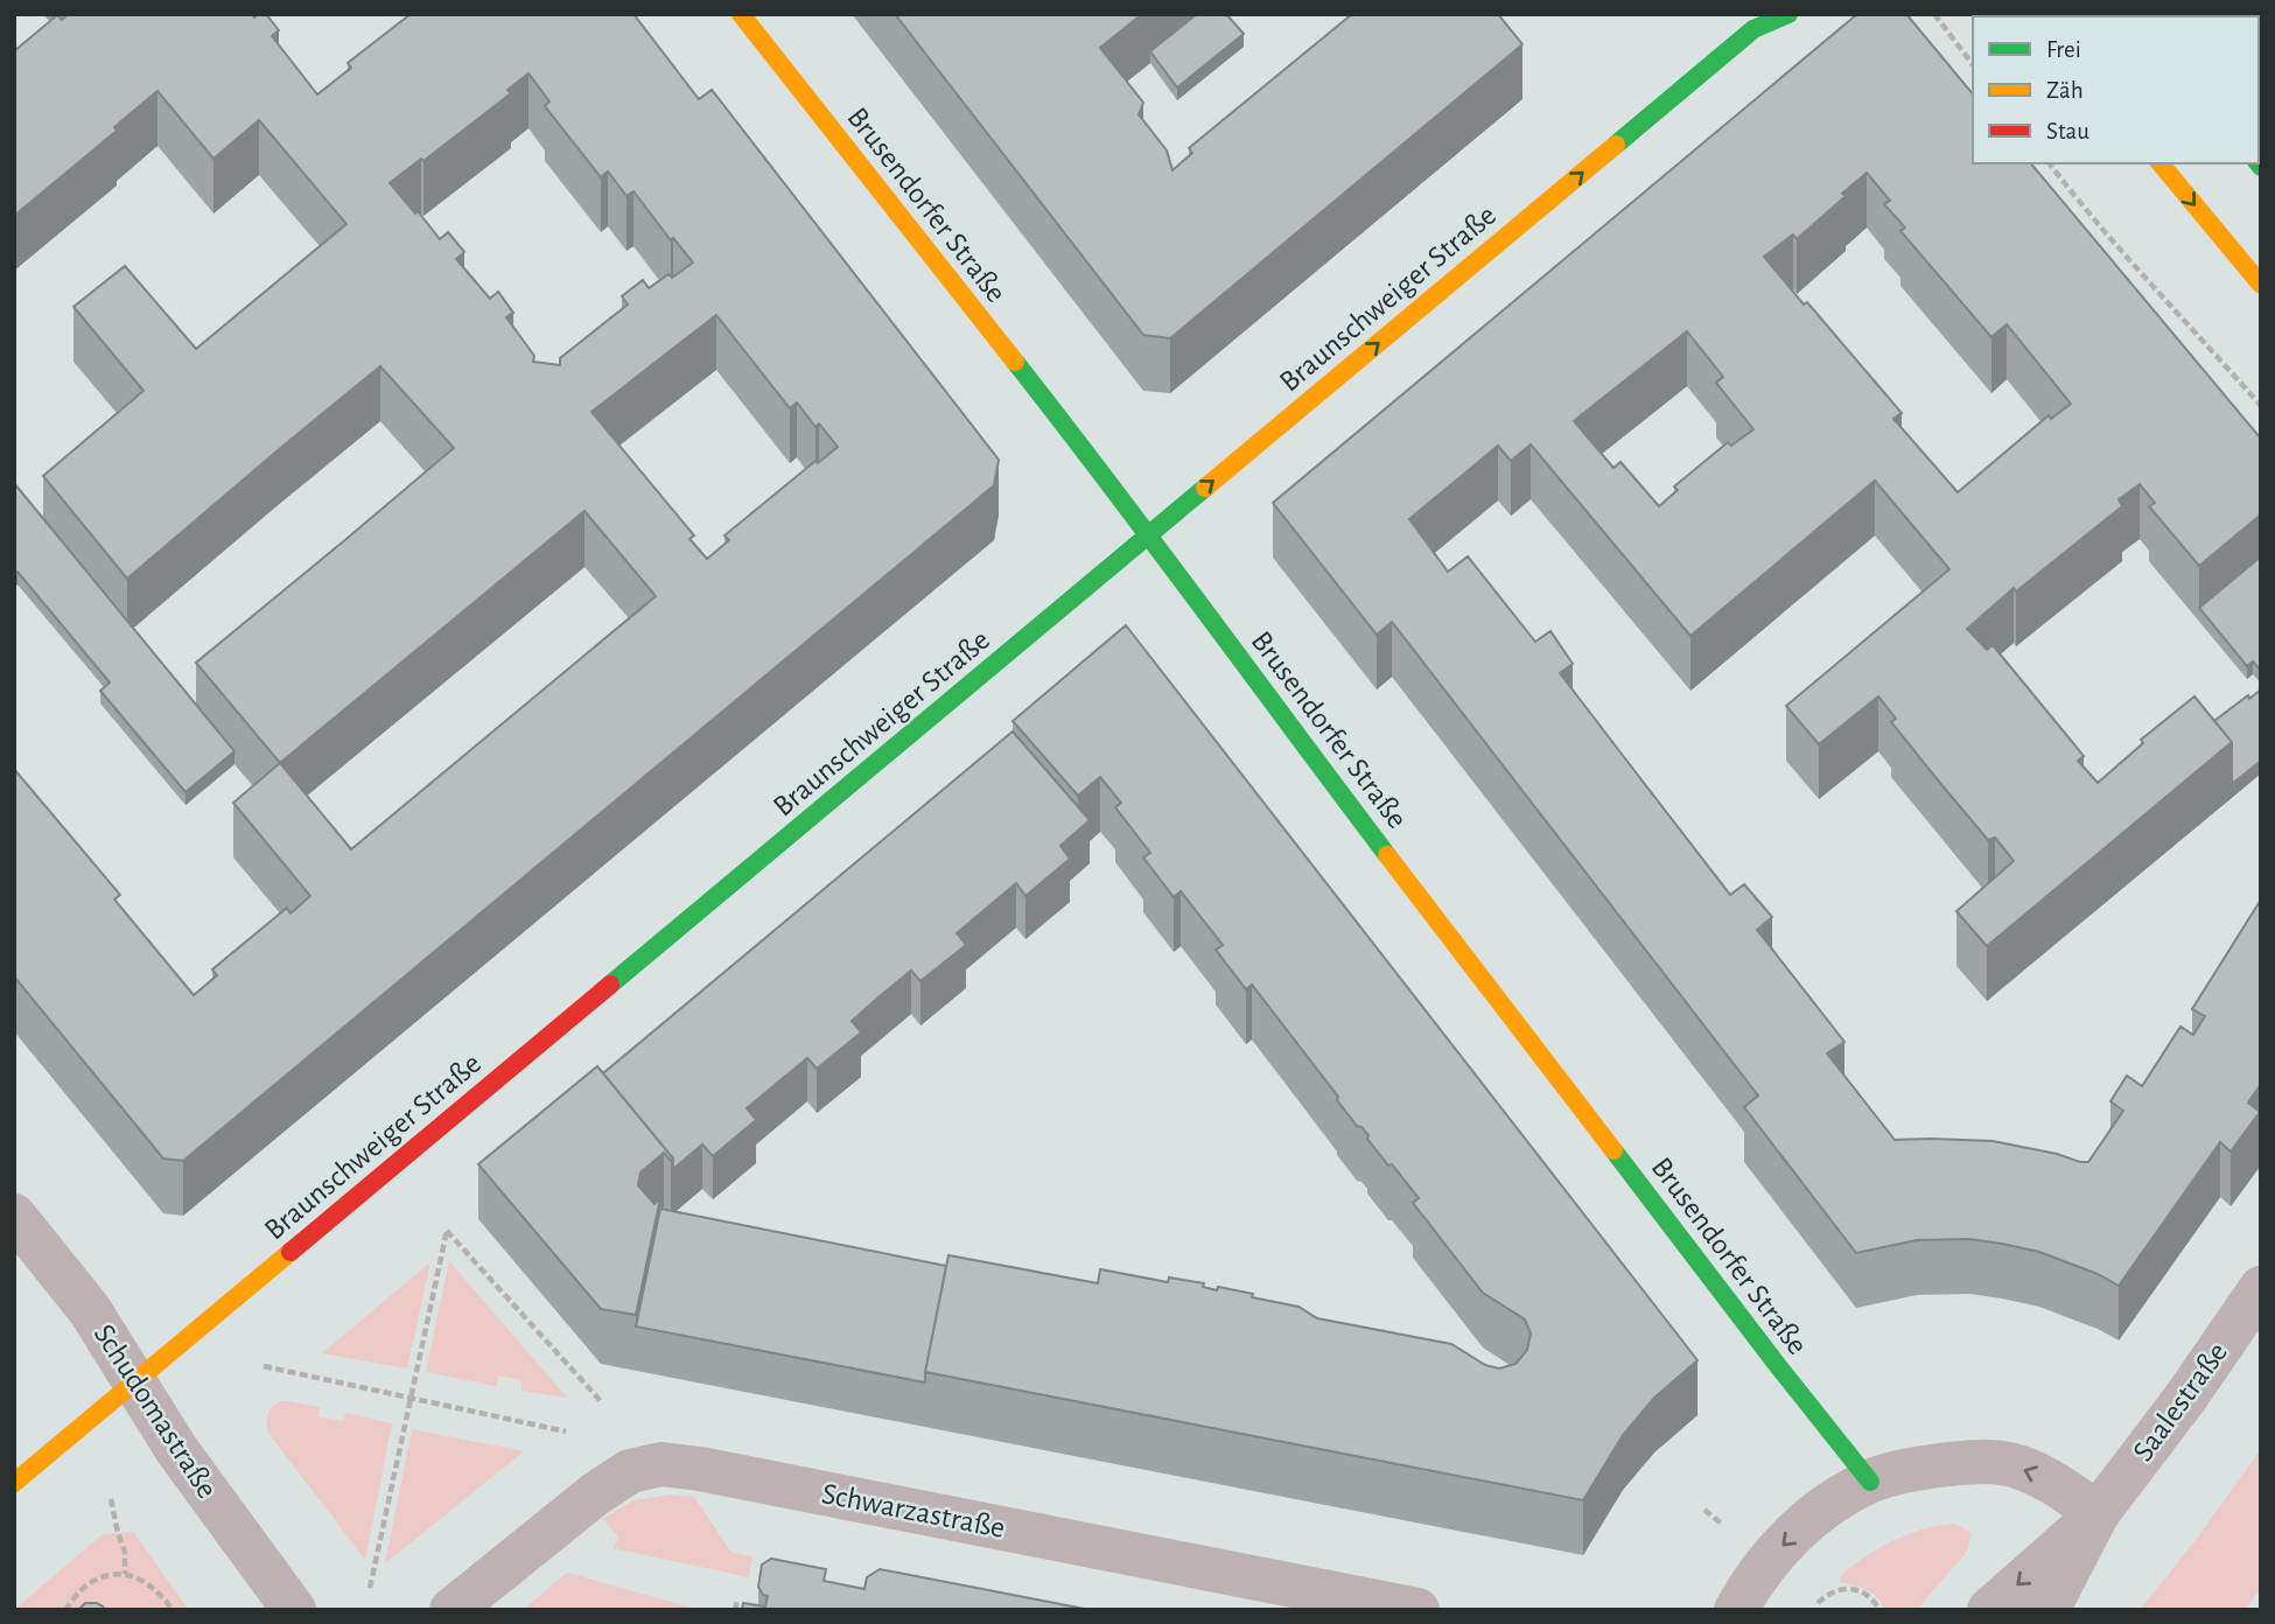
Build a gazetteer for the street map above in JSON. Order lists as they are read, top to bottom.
{
  "streets": {
    "street": [
      "Brusendorfer Straße",
      "Braunschweiger Straße",
      "Saalestraße",
      "Schudomastraße",
      "Schwarzastraße"
    ]
  },
  "crossings": [
    ["Brusendorfer Straße", "Braunschweiger Straße"],
    ["Braunschweiger Straße", "Schudomastraße"]
  ],
  "one_way": ["Braunschweiger Straße"],
  "legend": ["Frei", "Zäh", "Stau"]
}
